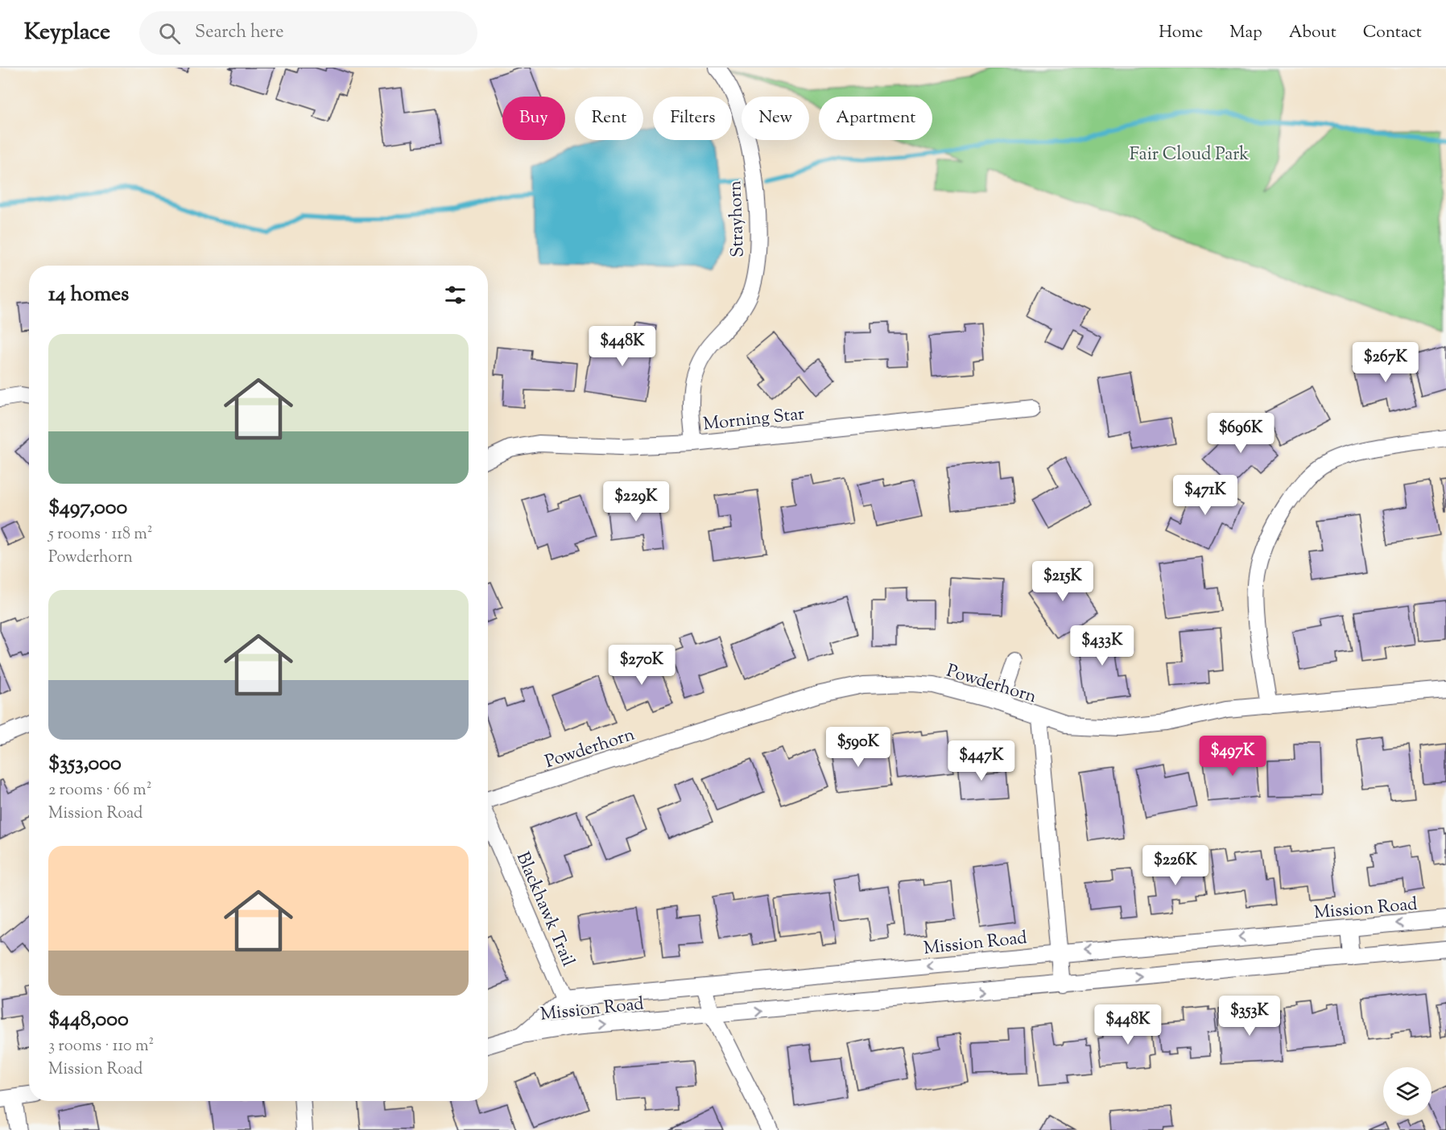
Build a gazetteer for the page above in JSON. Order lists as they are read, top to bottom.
{
  "streets": {
    "street": [
      "Strayhorn",
      "Morning Star",
      "Powderhorn",
      "Mission Road",
      "Blackhawk Trail"
    ]
  },
  "crossings": [
    ["Strayhorn", "Morning Star"],
    ["Mission Road", "Blackhawk Trail"]
  ],
  "parks": ["Fair Cloud Park"],
  "page": {
    "header": "Keyplace",
    "search": "Search here",
    "nav": [
      "Home",
      "Map",
      "About",
      "Contact"
    ],
    "chip": [
      "Buy",
      "Rent",
      "Filters",
      "New",
      "Apartment"
    ],
    "heading": "14 homes",
    "list": [
      {
        "name": "$497,000",
        "note": "5 rooms · 118 m² · Powderhorn"
      },
      {
        "name": "$353,000",
        "note": "2 rooms · 66 m² · Mission Road"
      },
      {
        "name": "$448,000",
        "note": "3 rooms · 110 m² · Mission Road"
      }
    ],
    "price": [
      "$448K",
      "$267K",
      "$696K",
      "$471K",
      "$229K",
      "$215K",
      "$433K",
      "$270K",
      "$590K",
      "$497K",
      "$447K",
      "$226K",
      "$353K",
      "$448K"
    ]
  }
}
